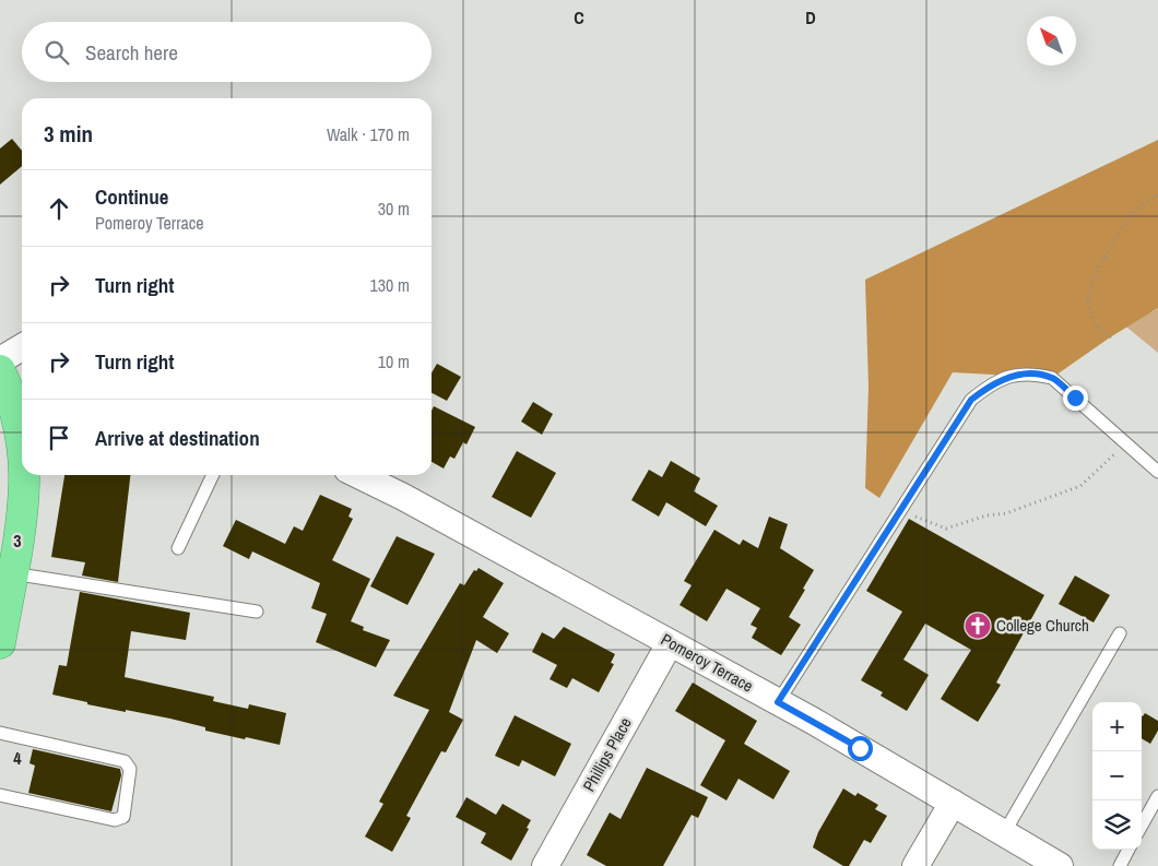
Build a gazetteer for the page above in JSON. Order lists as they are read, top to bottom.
{
  "streets": {
    "street": ["Pomeroy Terrace", "Phillips Place"]
  },
  "crossings": [
    ["Pomeroy Terrace", "Phillips Place"]
  ],
  "places": {
    "church": ["College Church"]
  },
  "north": "top left",
  "page": {
    "search": "Search here",
    "heading": ["3 min", "Walk · 170 m"],
    "list": [
      ["Continue", "Pomeroy Terrace", "30 m"],
      ["Turn right", "130 m"],
      ["Turn right", "10 m"],
      "Arrive at destination"
    ],
    "map_buttons": ["+", "−"]
  },
  "grid": {
    "columns": ["C", "D"],
    "rows": ["3", "4"]
  }
}
